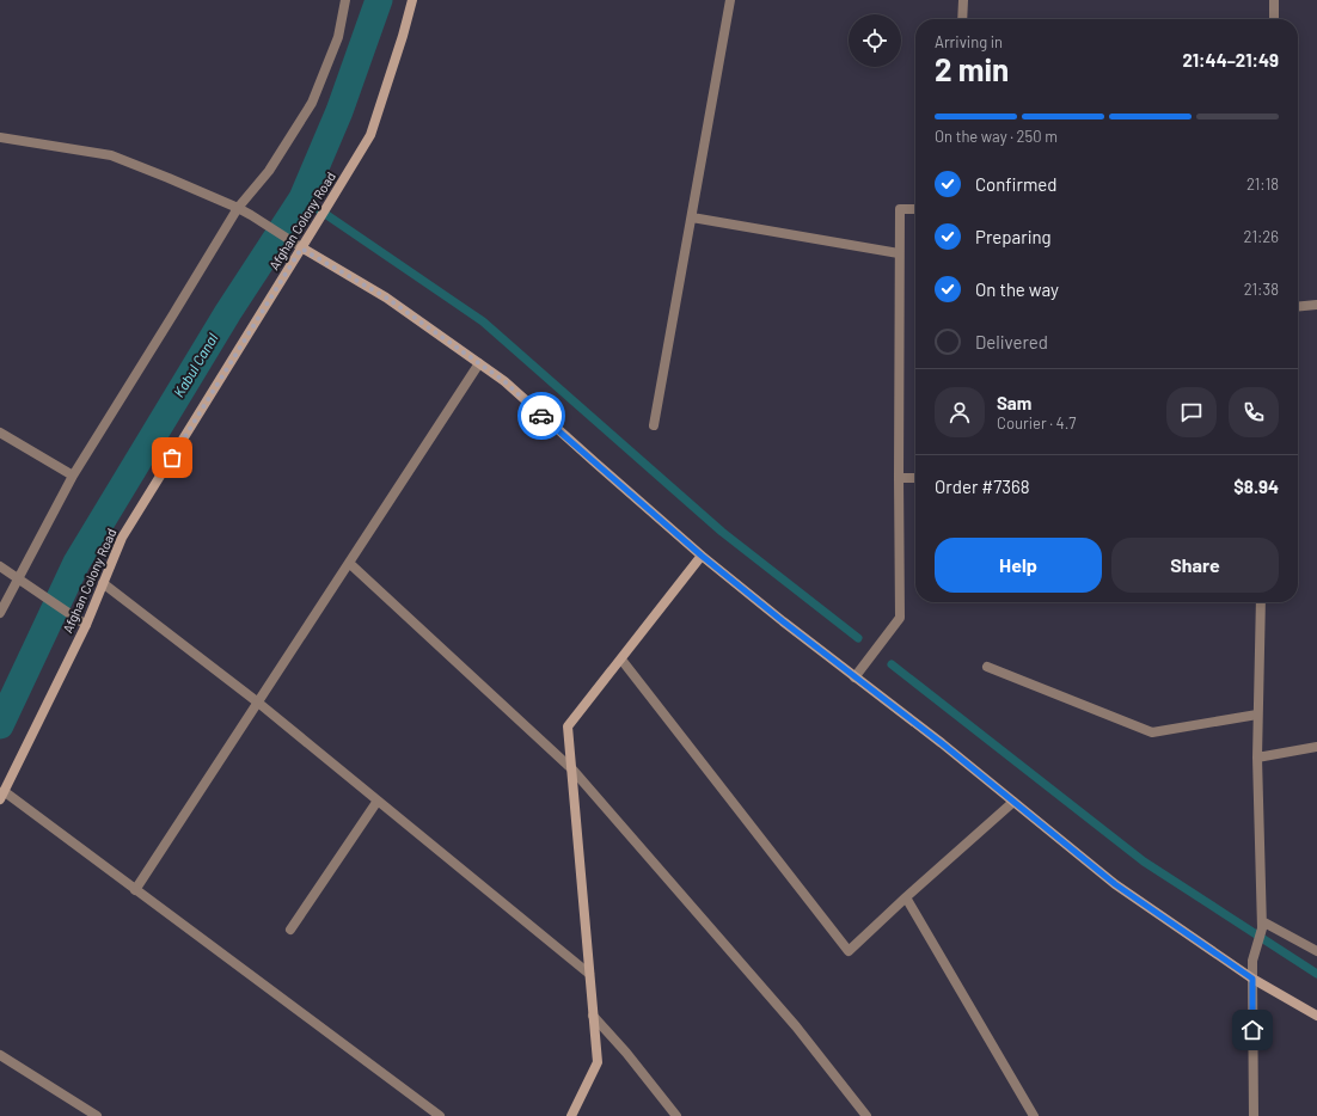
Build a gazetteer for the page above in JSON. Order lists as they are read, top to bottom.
{
  "streets": {
    "street": ["Afghan Colony Road"]
  },
  "water": ["Kabul Canal"],
  "page": {
    "heading": ["2 min", "Arriving in", "21:44–21:49"],
    "panel": [
      "Sam",
      "Courier · 4.7",
      "Order #7368",
      "$8.94"
    ],
    "bar": "On the way · 250 m",
    "list": [
      ["Confirmed", "21:18"],
      ["Preparing", "21:26"],
      ["On the way", "21:38"],
      "Delivered"
    ],
    "buttons": ["Help", "Share"]
  }
}
